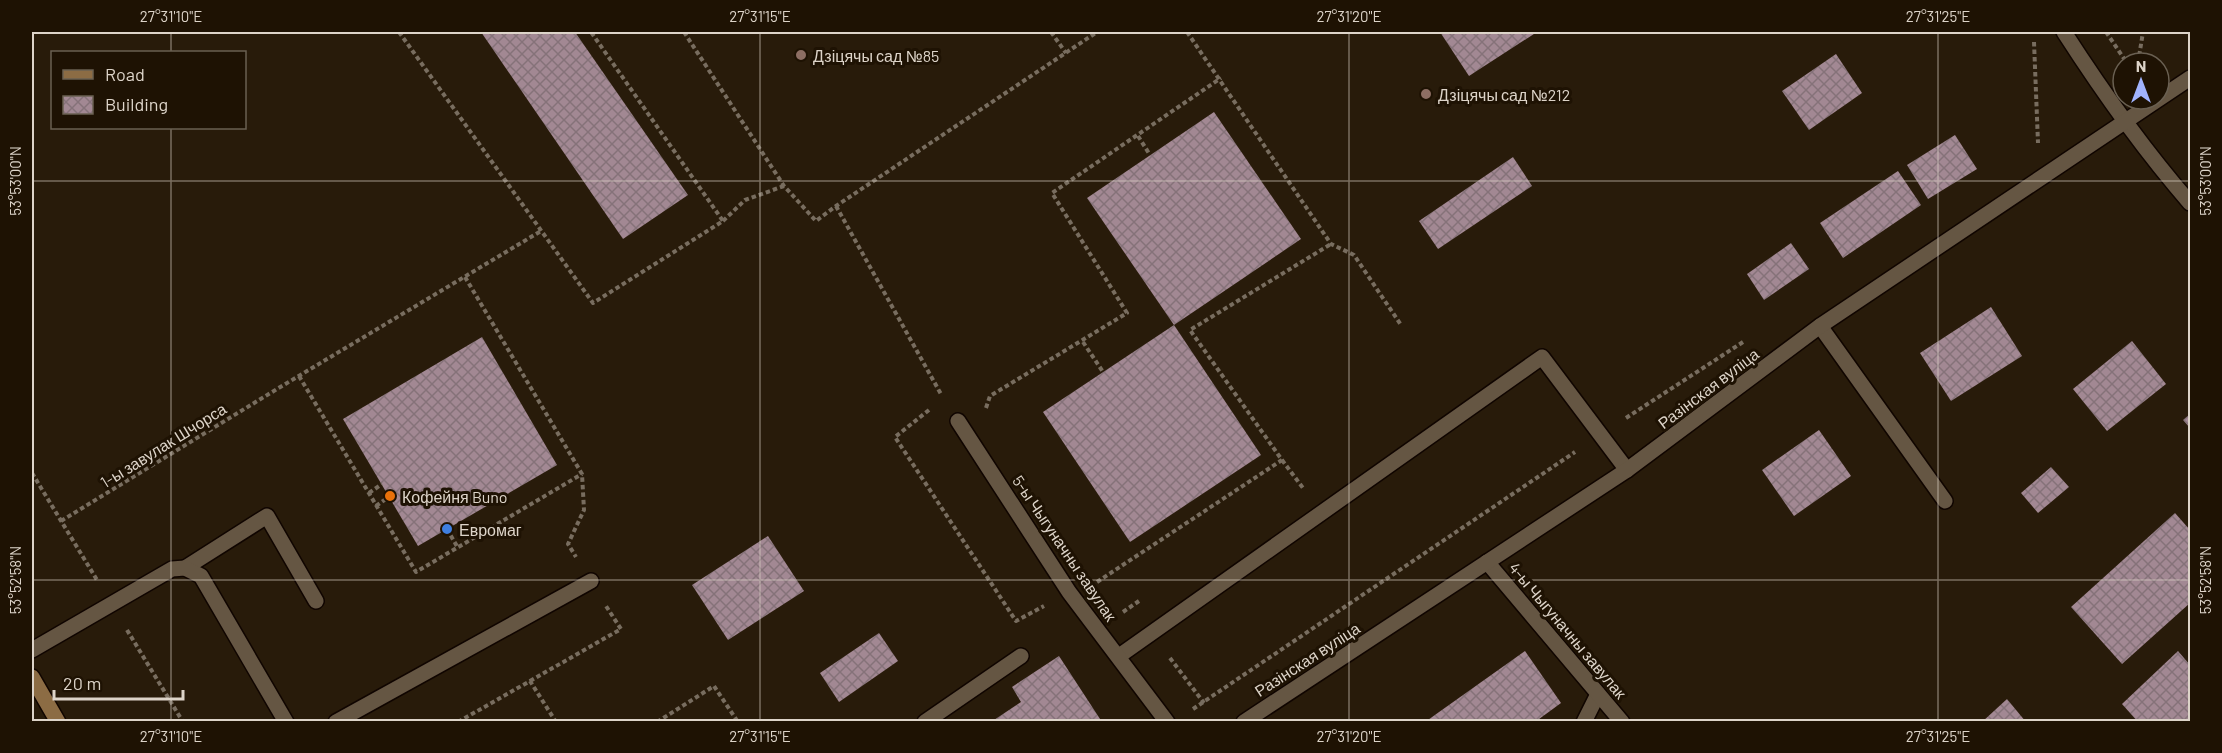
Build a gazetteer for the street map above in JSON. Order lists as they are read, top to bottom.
{
  "streets": {
    "street": ["Разінская вуліца", "5-ы Чыгуначны завулак", "4-ы Чыгуначны завулак"],
    "path": ["1-ы завулак Шчорса"]
  },
  "crossings": [
    ["Разінская вуліца", "4-ы Чыгуначны завулак"]
  ],
  "places": [
    "Дзіцячы сад №85",
    "Дзіцячы сад №212",
    "Кофейня Buno",
    "Евромаг"
  ],
  "legend": ["Road", "Building"],
  "scale_bar": "20 m",
  "north": "top",
  "coordinates": [
    "27°31'10\"E",
    "27°31'15\"E",
    "27°31'20\"E",
    "27°31'25\"E",
    "53°53'00\"N",
    "53°52'58\"N"
  ]
}
